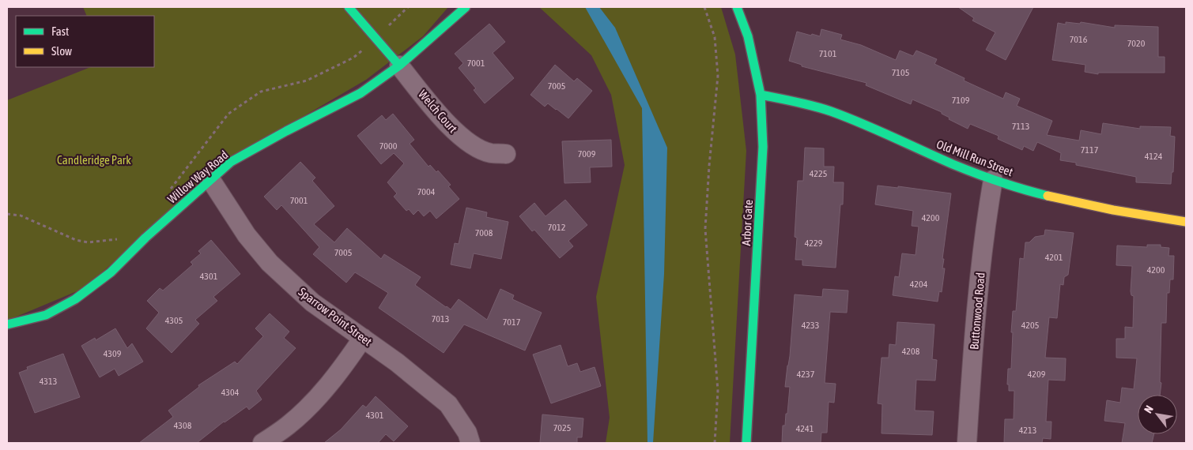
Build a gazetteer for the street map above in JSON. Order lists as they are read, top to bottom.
{
  "streets": {
    "street": [
      "Welch Court",
      "Old Mill Run Street",
      "Willow Way Road",
      "Arbor Gate",
      "Buttonwood Road",
      "Sparrow Point Street"
    ]
  },
  "crossings": [
    ["Welch Court", "Willow Way Road"],
    ["Old Mill Run Street", "Arbor Gate"],
    ["Old Mill Run Street", "Buttonwood Road"],
    ["Willow Way Road", "Sparrow Point Street"]
  ],
  "parks": ["Candleridge Park"],
  "house_numbers": [
    "7016",
    "7020",
    "7101",
    "7001",
    "7105",
    "7005",
    "7109",
    "7113",
    "7000",
    "7117",
    "7009",
    "4124",
    "4225",
    "7004",
    "7001",
    "4200",
    "7012",
    "7008",
    "4229",
    "7005",
    "4201",
    "4200",
    "4301",
    "4204",
    "7013",
    "4305",
    "7017",
    "4233",
    "4205",
    "4208",
    "4309",
    "4237",
    "4209",
    "4313",
    "4304",
    "4301",
    "4308",
    "7025",
    "4241",
    "4213"
  ],
  "legend": ["Fast", "Slow"],
  "north": "top left"
}
